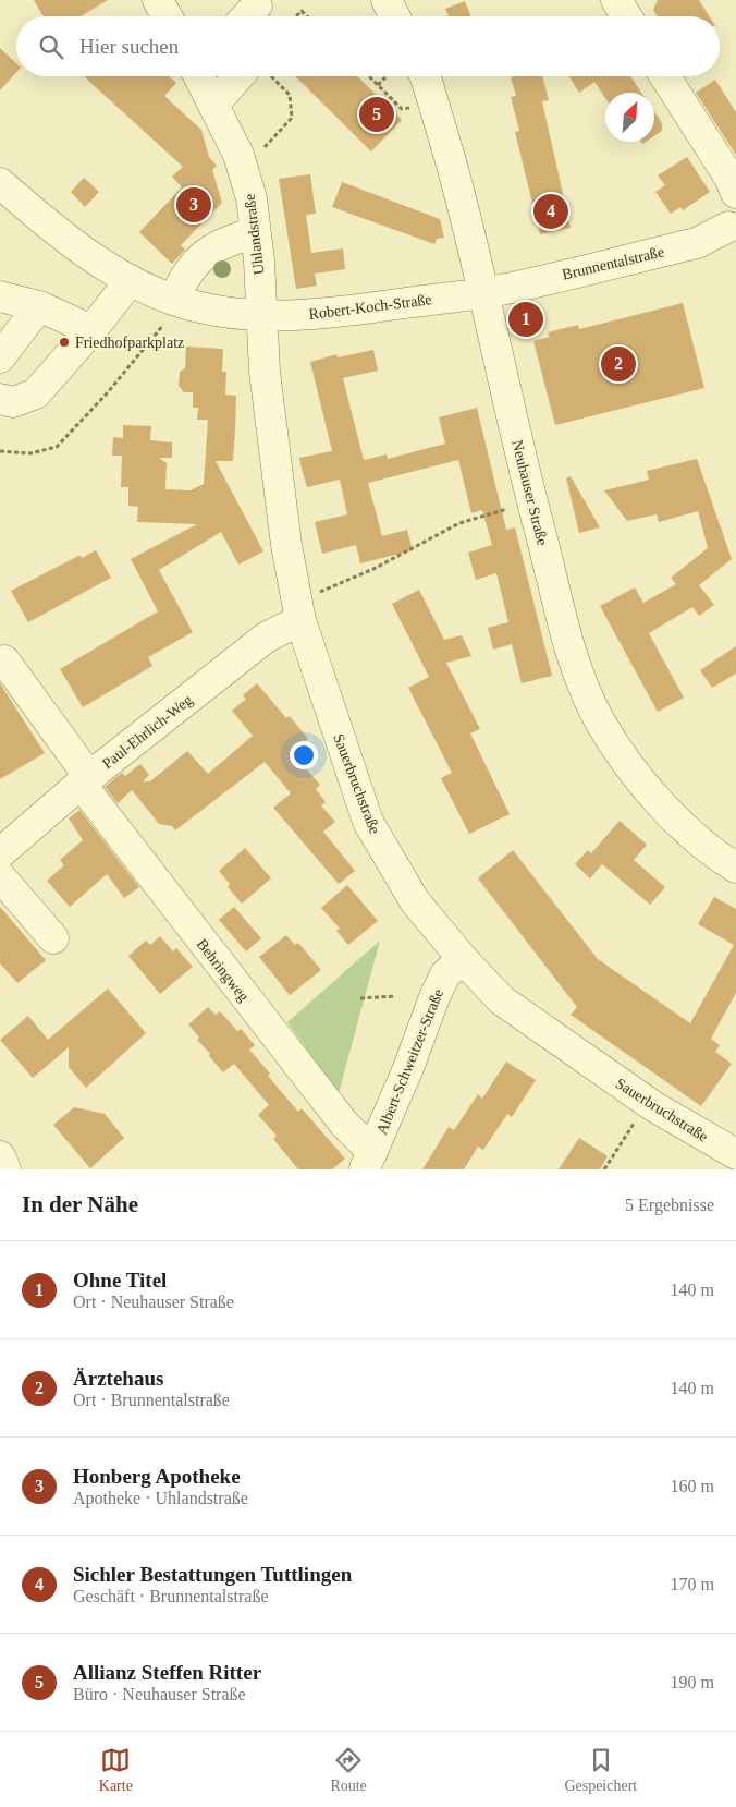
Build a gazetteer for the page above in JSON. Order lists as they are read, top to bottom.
{
  "streets": {
    "street": [
      "Uhlandstraße",
      "Brunnentalstraße",
      "Robert-Koch-Straße",
      "Neuhauser Straße",
      "Paul-Ehrlich-Weg",
      "Sauerbruchstraße",
      "Behringweg",
      "Albert-Schweitzer-Straße"
    ]
  },
  "crossings": [
    ["Uhlandstraße", "Robert-Koch-Straße"],
    ["Uhlandstraße", "Sauerbruchstraße"],
    ["Brunnentalstraße", "Robert-Koch-Straße"],
    ["Brunnentalstraße", "Neuhauser Straße"],
    ["Robert-Koch-Straße", "Neuhauser Straße"],
    ["Robert-Koch-Straße", "Sauerbruchstraße"],
    ["Paul-Ehrlich-Weg", "Sauerbruchstraße"],
    ["Paul-Ehrlich-Weg", "Behringweg"],
    ["Sauerbruchstraße", "Albert-Schweitzer-Straße"],
    ["Behringweg", "Albert-Schweitzer-Straße"]
  ],
  "places": ["Friedhofparkplatz"],
  "north": "top right",
  "page": {
    "search": "Hier suchen",
    "pins": [
      "5",
      "3",
      "4",
      "1",
      "2"
    ],
    "heading": ["In der Nähe", "5 Ergebnisse"],
    "list": [
      {
        "mark": "1",
        "name": "Ohne Titel",
        "note": "Ort · Neuhauser Straße",
        "value": "140 m"
      },
      {
        "mark": "2",
        "name": "Ärztehaus",
        "note": "Ort · Brunnentalstraße",
        "value": "140 m"
      },
      {
        "mark": "3",
        "name": "Honberg Apotheke",
        "note": "Apotheke · Uhlandstraße",
        "value": "160 m"
      },
      {
        "mark": "4",
        "name": "Sichler Bestattungen Tuttlingen",
        "note": "Geschäft · Brunnentalstraße",
        "value": "170 m"
      },
      {
        "mark": "5",
        "name": "Allianz Steffen Ritter",
        "note": "Büro · Neuhauser Straße",
        "value": "190 m"
      }
    ],
    "nav": ["Karte", "Route", "Gespeichert"]
  }
}
